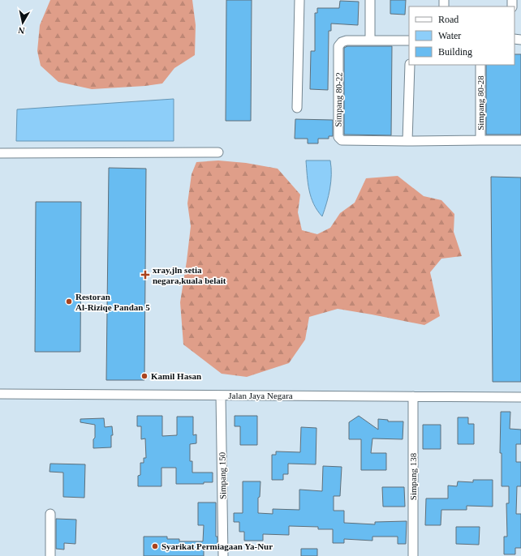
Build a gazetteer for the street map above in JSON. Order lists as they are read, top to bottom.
{
  "streets": {
    "street": [
      "Simpang 80-22",
      "Simpang 80-28",
      "Jalan Jaya Negara",
      "Simpang 150",
      "Simpang 138"
    ]
  },
  "crossings": [
    ["Jalan Jaya Negara", "Simpang 150"],
    ["Jalan Jaya Negara", "Simpang 138"]
  ],
  "places": {
    "health": ["xray,jln setia negara,kuala belait"],
    "other": ["Restoran Al-Riziqe Pandan 5", "Kamil Hasan", "Syarikat Permiagaan Ya-Nur"]
  },
  "legend": ["Road", "Water", "Building"],
  "north": "bottom"
}
